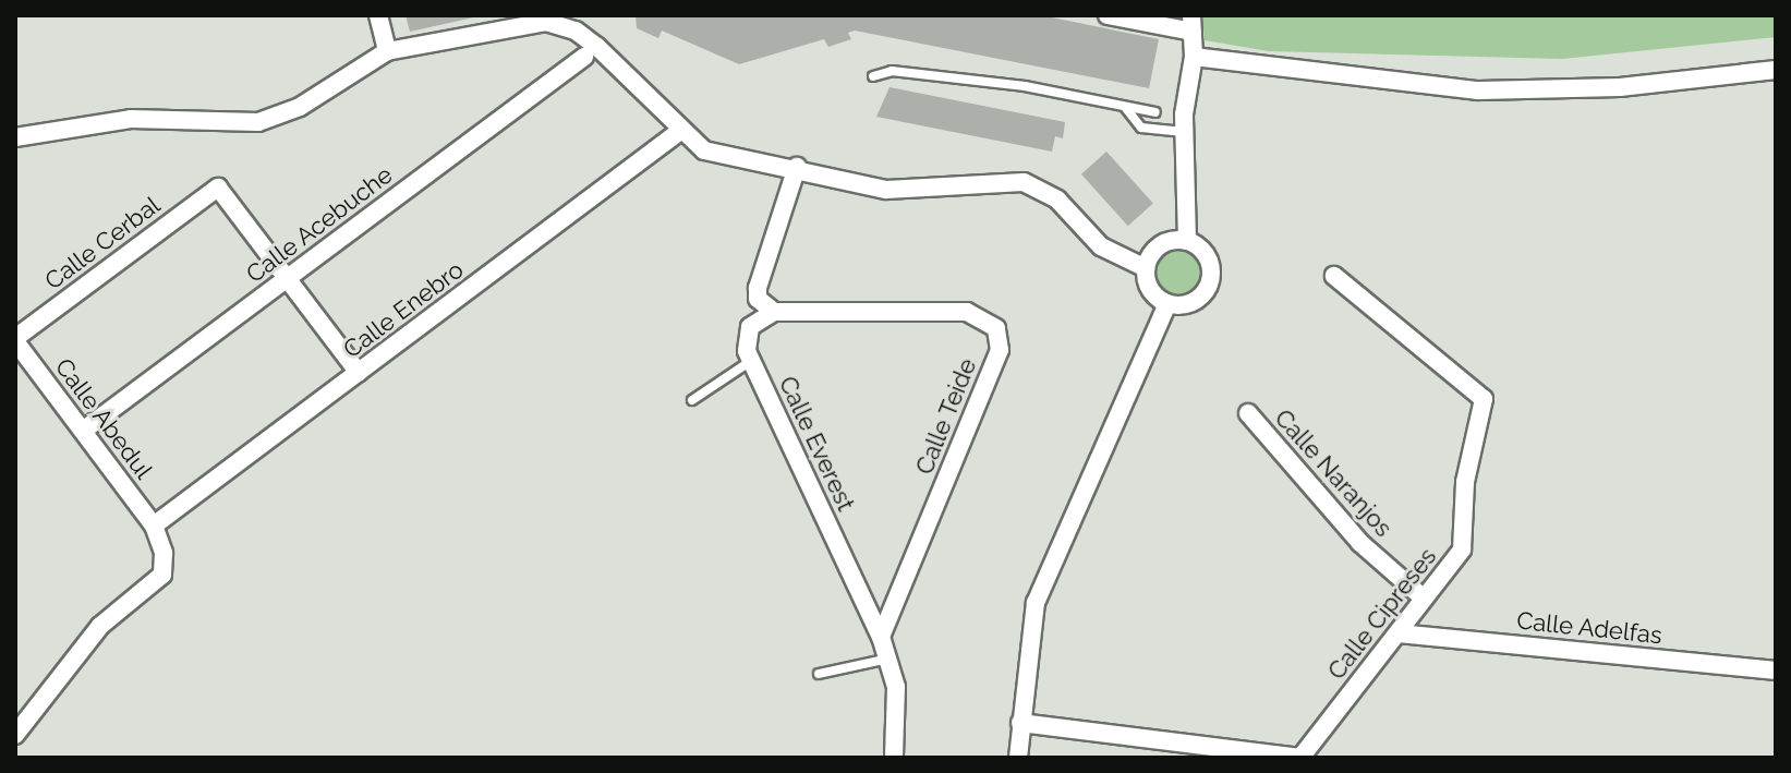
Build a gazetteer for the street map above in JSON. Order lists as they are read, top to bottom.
{
  "streets": {
    "street": [
      "Calle Acebuche",
      "Calle Cerbal",
      "Calle Enebro",
      "Calle Teide",
      "Calle Abedul",
      "Calle Everest",
      "Calle Naranjos",
      "Calle Cipreses",
      "Calle Adelfas"
    ]
  },
  "crossings": [
    ["Calle Acebuche", "Calle Cerbal"],
    ["Calle Acebuche", "Calle Abedul"],
    ["Calle Cerbal", "Calle Abedul"],
    ["Calle Enebro", "Calle Abedul"],
    ["Calle Teide", "Calle Everest"],
    ["Calle Naranjos", "Calle Cipreses"],
    ["Calle Cipreses", "Calle Adelfas"]
  ]
}
